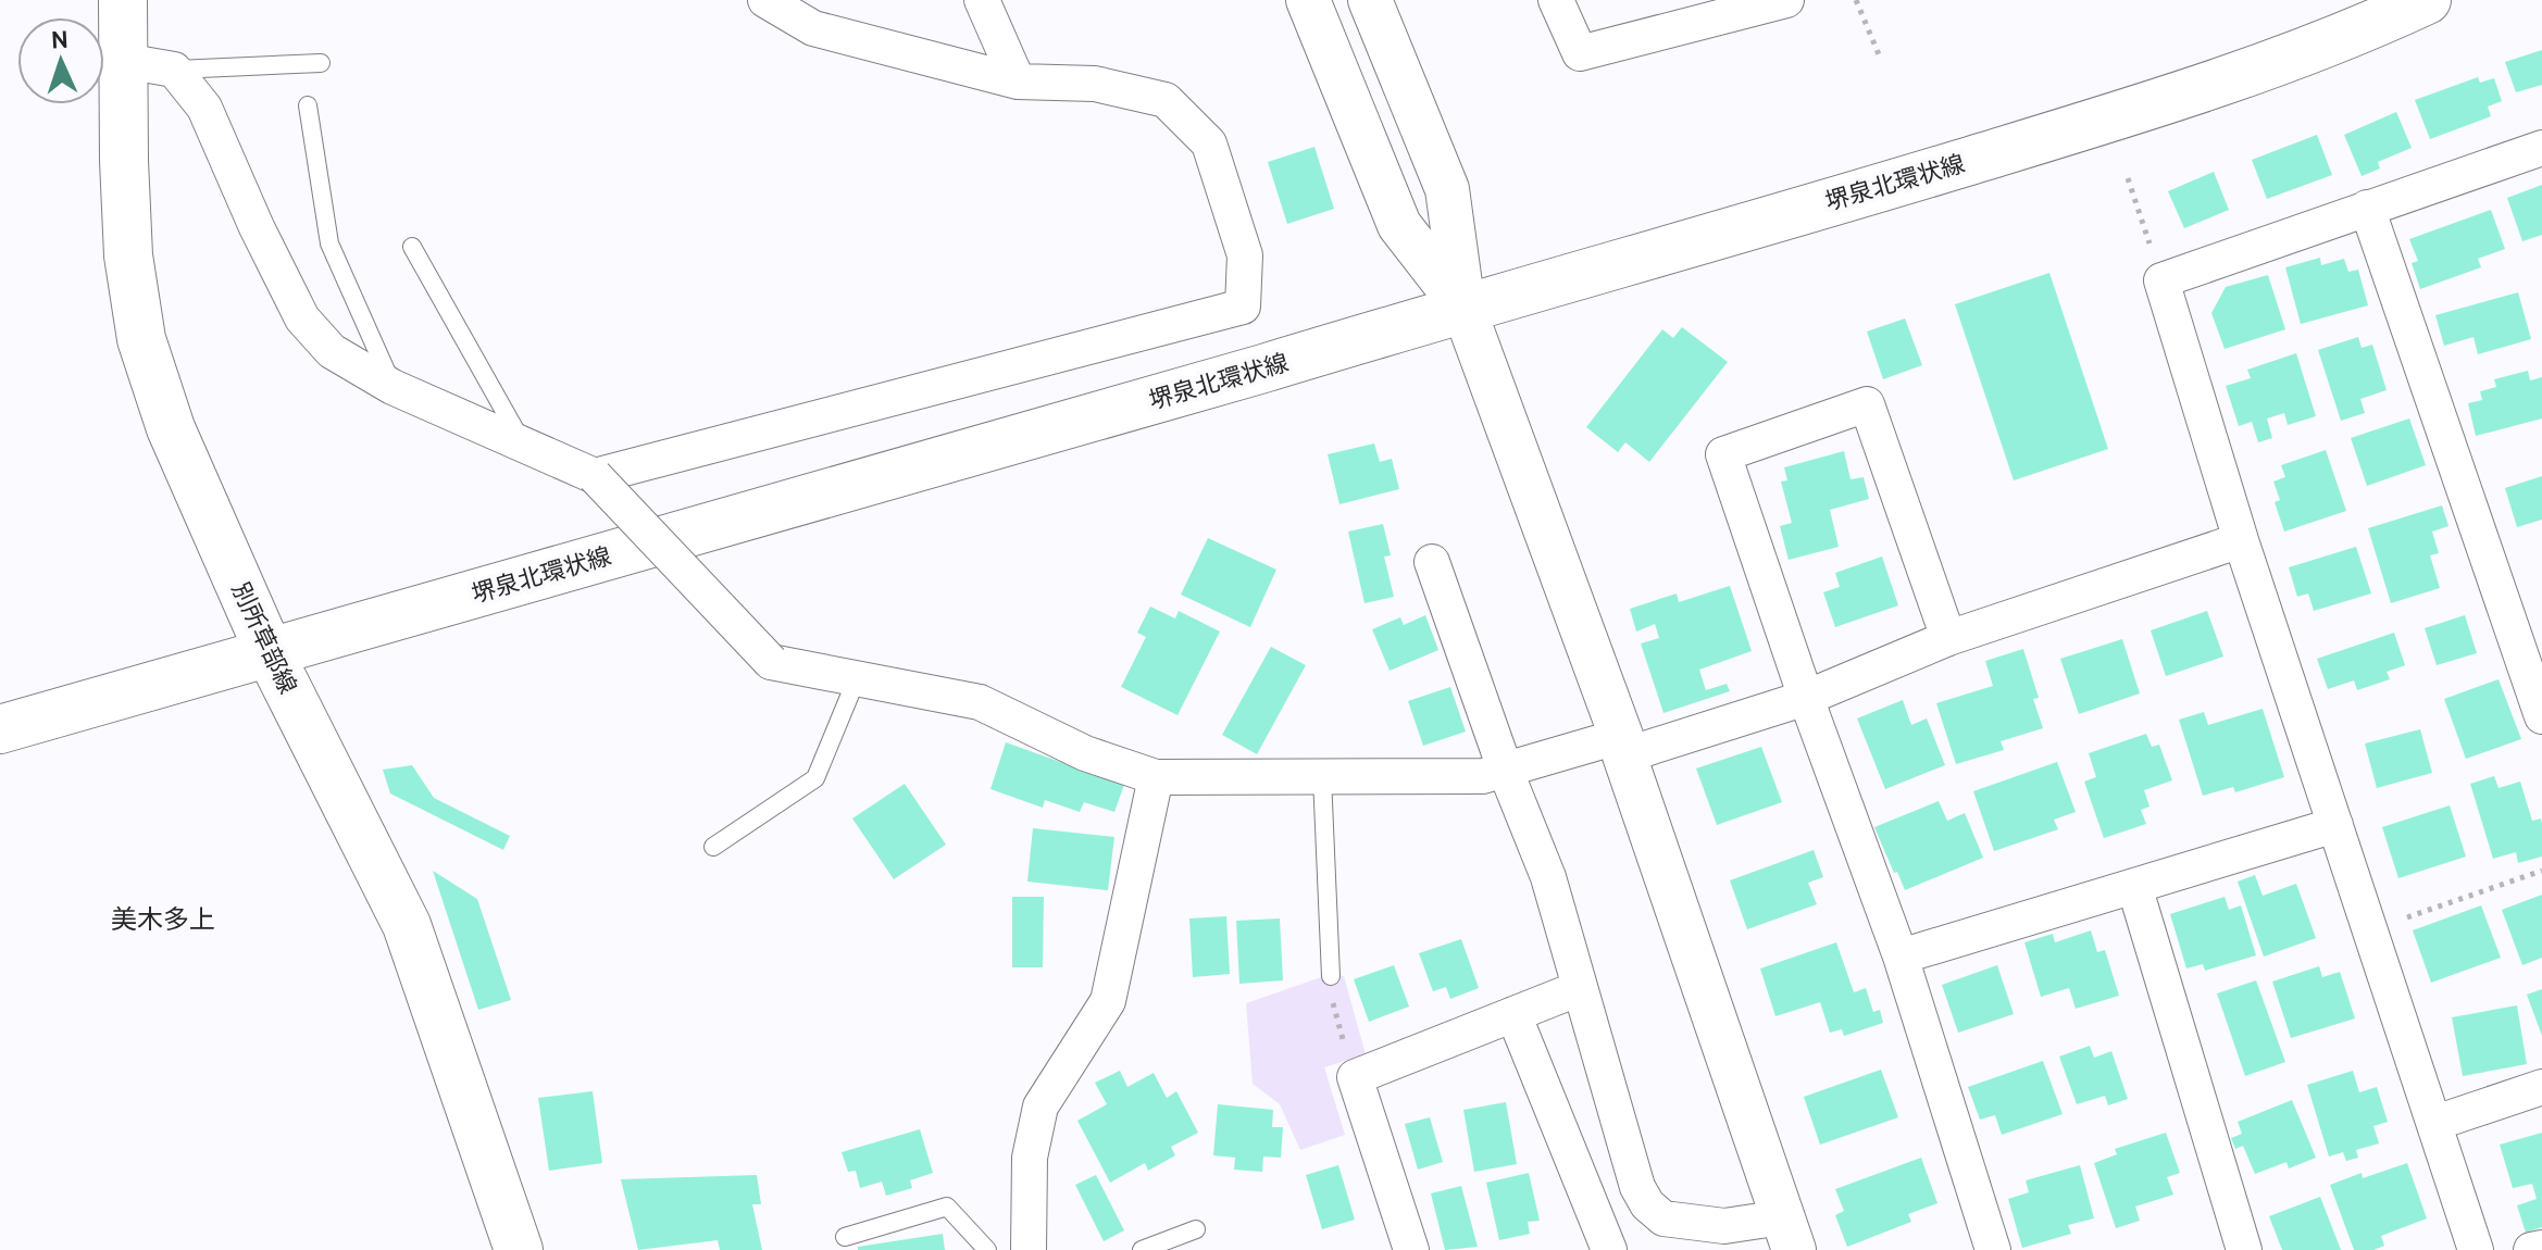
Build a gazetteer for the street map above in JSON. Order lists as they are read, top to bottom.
{
  "streets": {
    "main road": ["堺泉北環状線", "別所草部線"]
  },
  "crossings": [
    ["堺泉北環状線", "別所草部線"]
  ],
  "districts": ["美木多上"],
  "north": "top"
}
